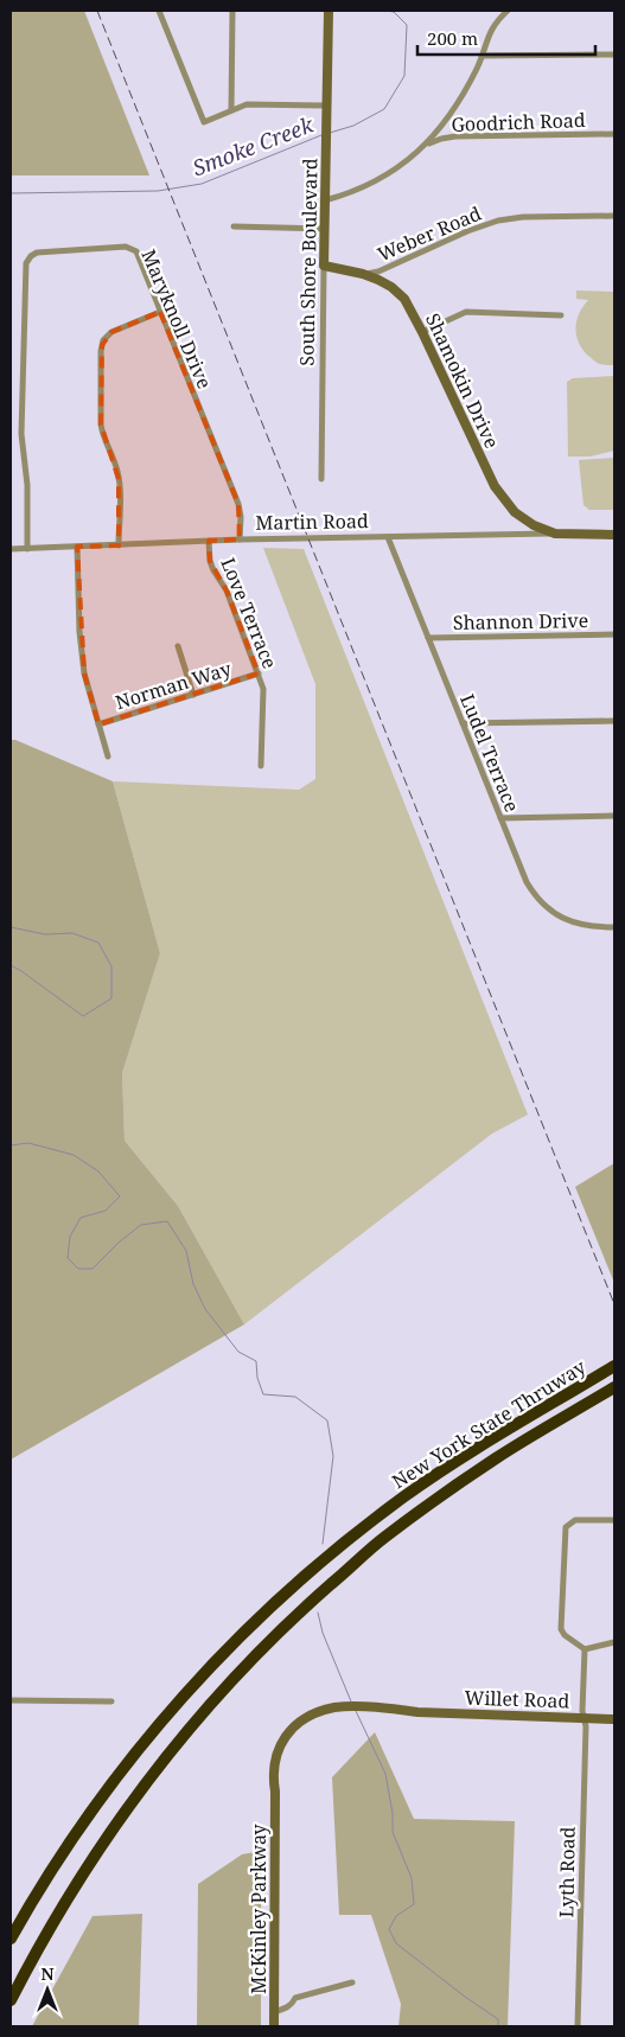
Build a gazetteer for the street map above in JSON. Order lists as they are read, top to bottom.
{
  "streets": {
    "highway": ["New York State Thruway"],
    "street": [
      "Goodrich Road",
      "Weber Road",
      "South Shore Boulevard",
      "Maryknoll Drive",
      "Shamokin Drive",
      "Martin Road",
      "Love Terrace",
      "Shannon Drive",
      "Norman Way",
      "Ludel Terrace",
      "Willet Road",
      "Lyth Road",
      "McKinley Parkway"
    ]
  },
  "crossings": [
    ["Weber Road", "Shamokin Drive"],
    ["South Shore Boulevard", "Shamokin Drive"],
    ["Maryknoll Drive", "Martin Road"],
    ["Shamokin Drive", "Martin Road"],
    ["Martin Road", "Love Terrace"],
    ["Martin Road", "Ludel Terrace"],
    ["Love Terrace", "Norman Way"],
    ["Shannon Drive", "Ludel Terrace"],
    ["Willet Road", "Lyth Road"],
    ["Willet Road", "McKinley Parkway"]
  ],
  "water": ["Smoke Creek"],
  "scale_bar": "200 m",
  "north": "top"
}
